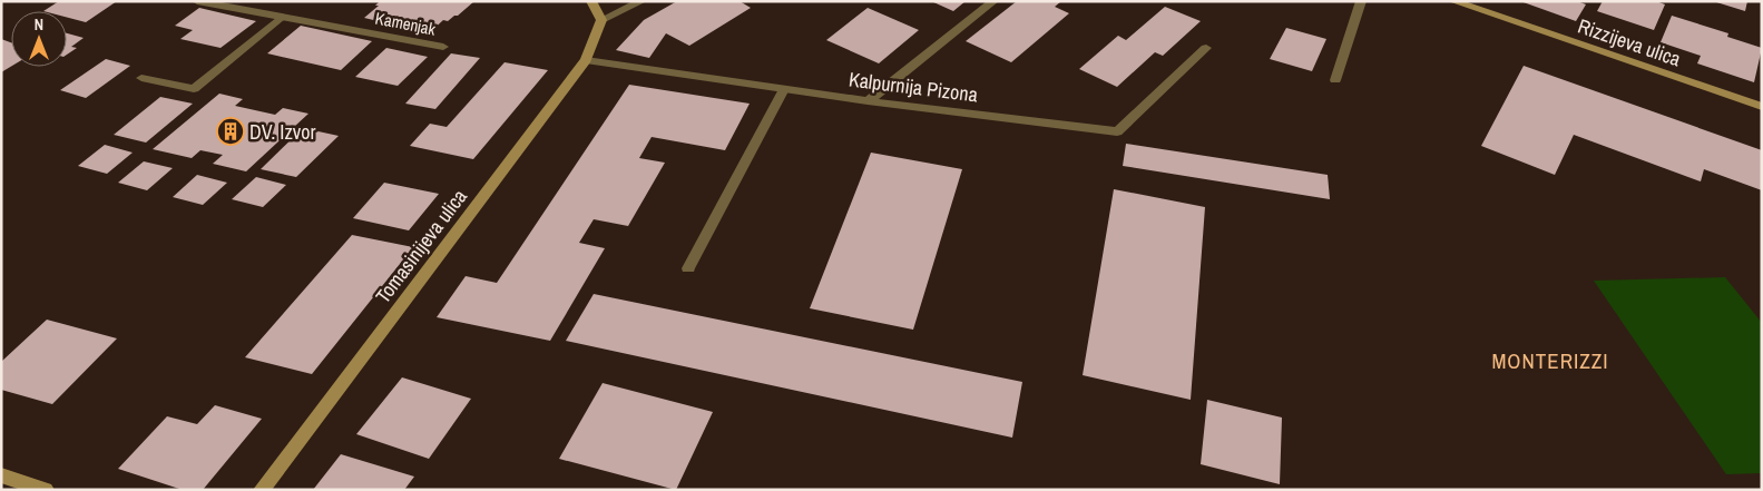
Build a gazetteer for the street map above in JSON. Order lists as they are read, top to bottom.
{
  "streets": {
    "main road": ["Rizzijeva ulica", "Tomasinijeva ulica"],
    "street": ["Kamenjak", "Kalpurnija Pizona"]
  },
  "crossings": [
    ["Kalpurnija Pizona", "Tomasinijeva ulica"]
  ],
  "districts": ["MONTERIZZI"],
  "places": {
    "building": ["DV. Izvor"]
  },
  "north": "top"
}
